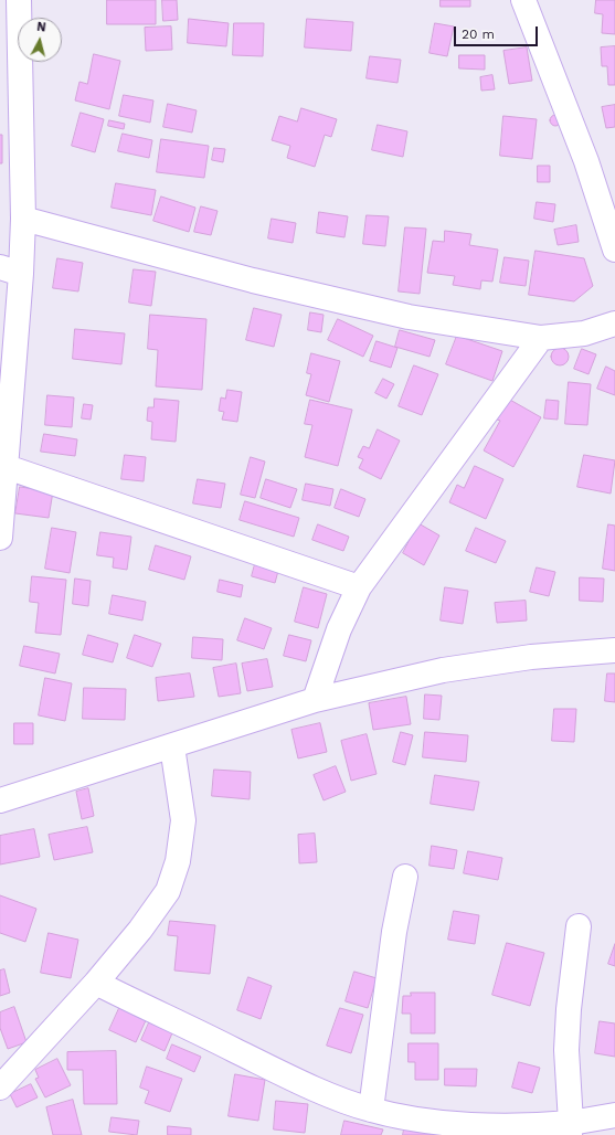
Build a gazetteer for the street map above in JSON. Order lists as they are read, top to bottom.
{
  "scale_bar": "20 m",
  "north": "top"
}
